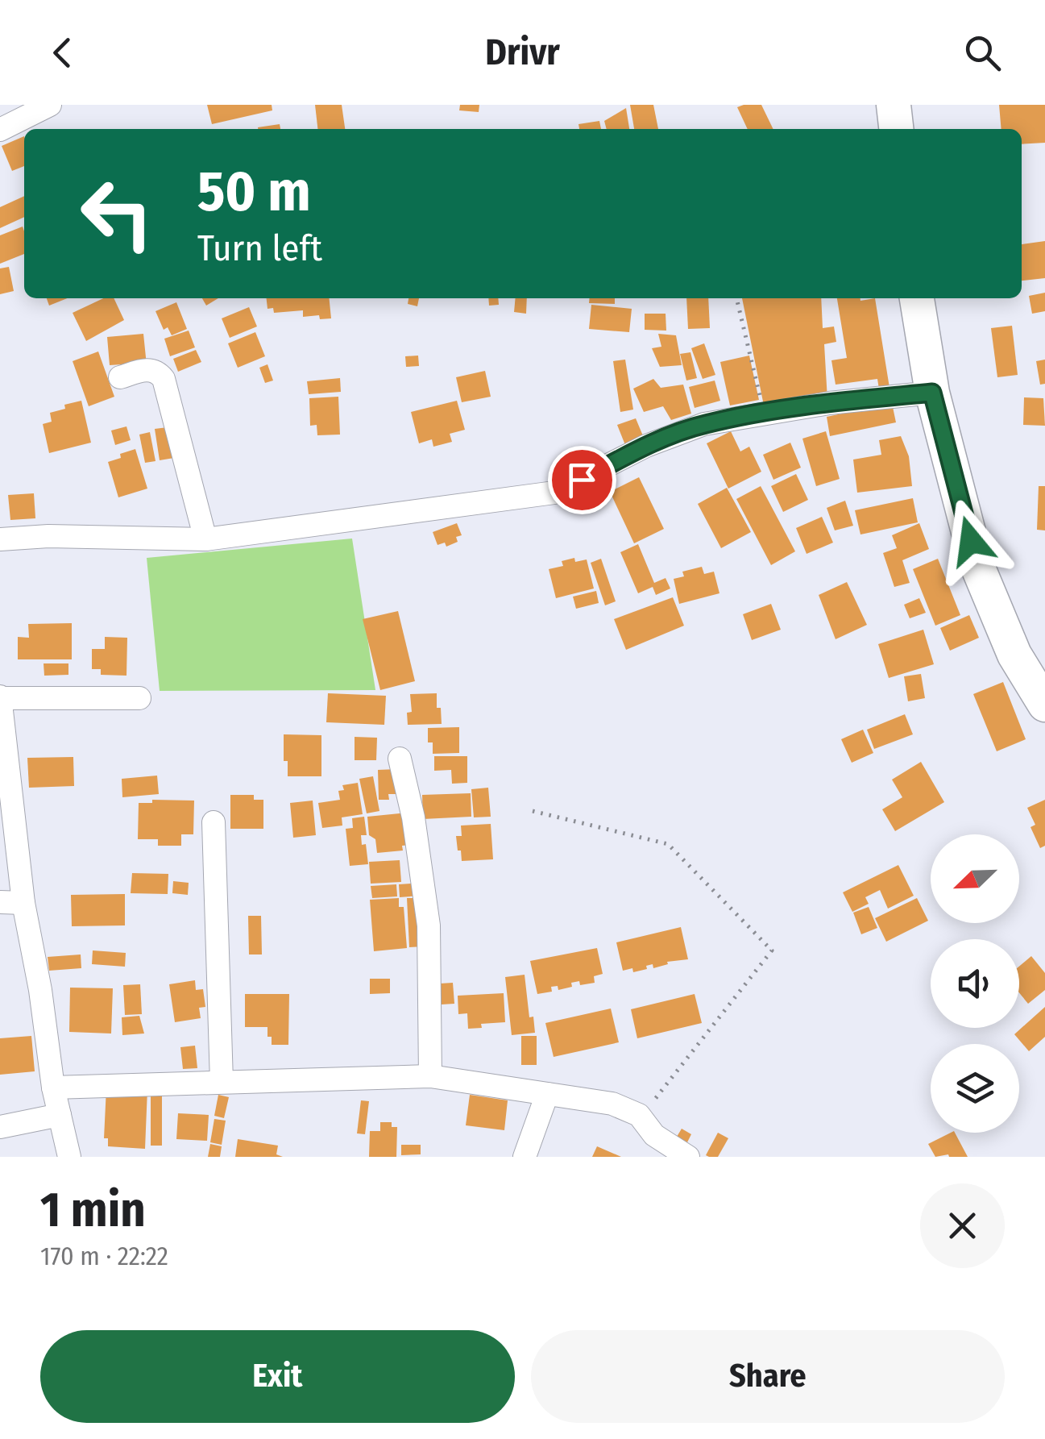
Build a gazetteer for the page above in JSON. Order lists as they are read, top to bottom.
{
  "north": "bottom left",
  "page": {
    "header": "Drivr",
    "turn": ["50 m", "Turn left"],
    "heading": ["1 min", "170 m · 22:22"],
    "buttons": ["Exit", "Share"]
  }
}
